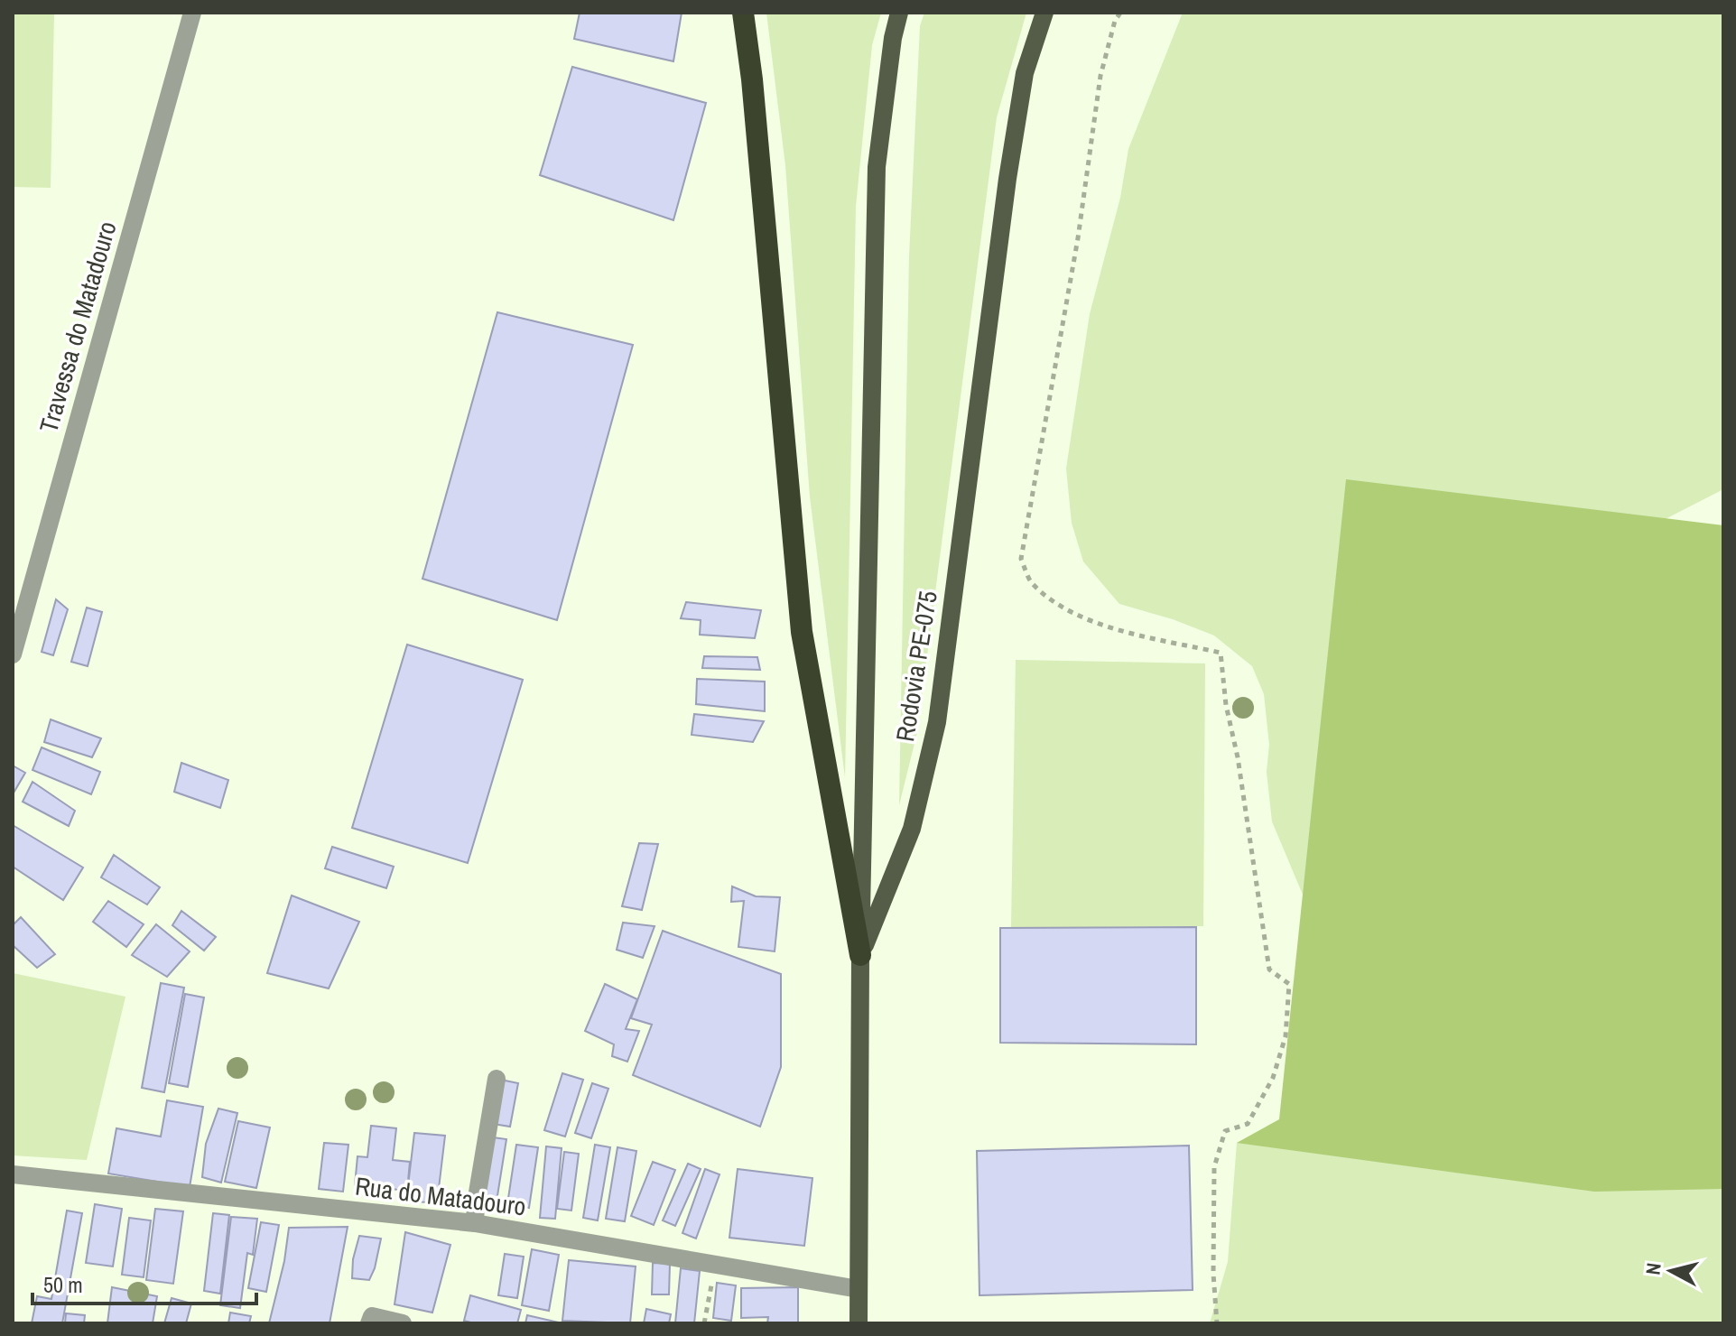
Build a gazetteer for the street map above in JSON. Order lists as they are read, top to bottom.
{
  "streets": {
    "main road": ["Rodovia PE-075"],
    "street": ["Travessa do Matadouro", "Rua do Matadouro"]
  },
  "crossings": [
    ["Rodovia PE-075", "Rua do Matadouro"]
  ],
  "scale_bar": "50 m",
  "north": "left"
}
